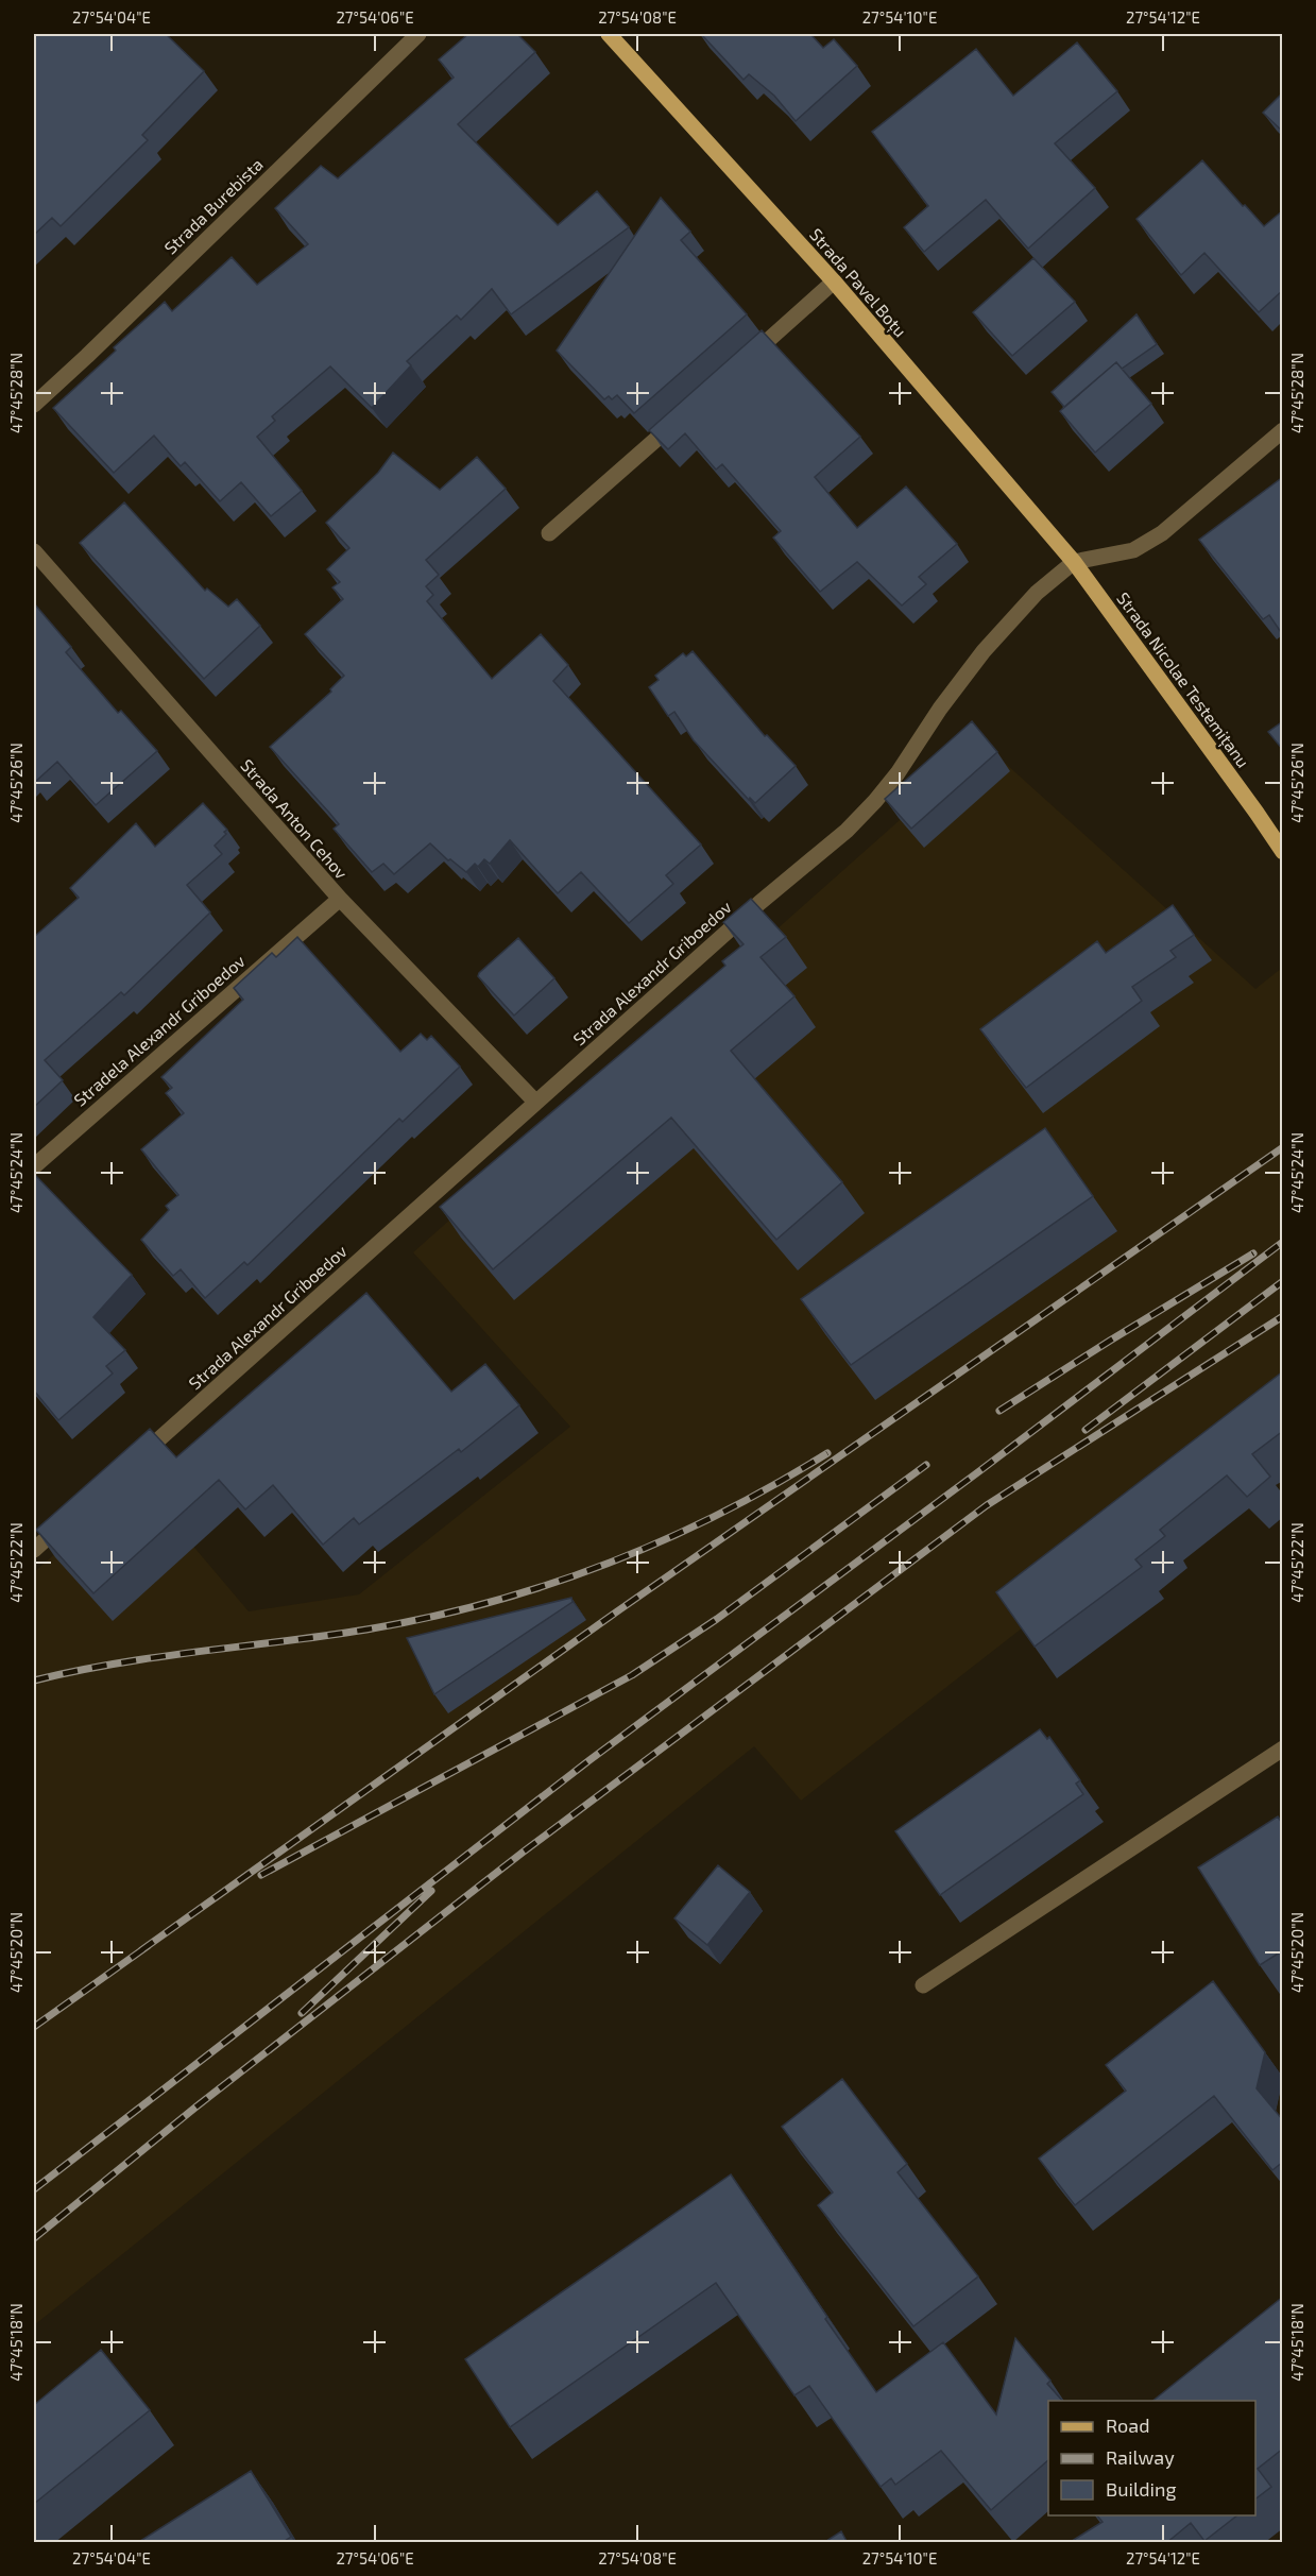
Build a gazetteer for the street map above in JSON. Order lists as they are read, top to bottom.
{
  "streets": {
    "main road": ["Strada Pavel Boțu", "Strada Nicolae Testemițanu"],
    "street": [
      "Strada Burebista",
      "Strada Anton Cehov",
      "Strada Alexandr Griboedov",
      "Stradela Alexandr Griboedov"
    ]
  },
  "crossings": [
    ["Strada Pavel Boțu", "Strada Nicolae Testemițanu"],
    ["Strada Pavel Boțu", "Strada Alexandr Griboedov"],
    ["Strada Nicolae Testemițanu", "Strada Alexandr Griboedov"],
    ["Strada Anton Cehov", "Strada Alexandr Griboedov"],
    ["Strada Anton Cehov", "Stradela Alexandr Griboedov"]
  ],
  "legend": ["Road", "Railway", "Building"],
  "coordinates": [
    "27°54'04\"E",
    "27°54'06\"E",
    "27°54'08\"E",
    "27°54'10\"E",
    "27°54'12\"E",
    "47°45'28\"N",
    "47°45'26\"N",
    "47°45'24\"N",
    "47°45'22\"N",
    "47°45'20\"N",
    "47°45'18\"N"
  ]
}
